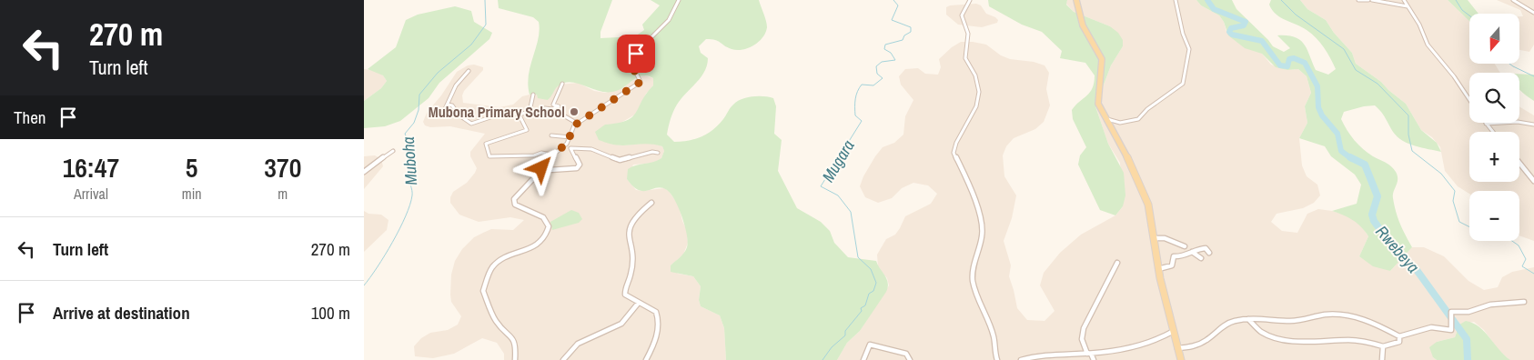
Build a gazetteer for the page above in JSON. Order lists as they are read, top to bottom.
{
  "water": ["Muboha", "Mugara", "Rwebeya"],
  "places": ["Mubona Primary School"],
  "north": "bottom",
  "page": {
    "turn": ["270 m", "Turn left"],
    "map_buttons": ["+", "−"],
    "then": "Then",
    "eta": [
      "16:47",
      "Arrival",
      "5",
      "min",
      "370",
      "m"
    ],
    "list": [
      {
        "name": "Turn left",
        "value": "270 m"
      },
      {
        "name": "Arrive at destination",
        "value": "100 m"
      }
    ]
  }
}
